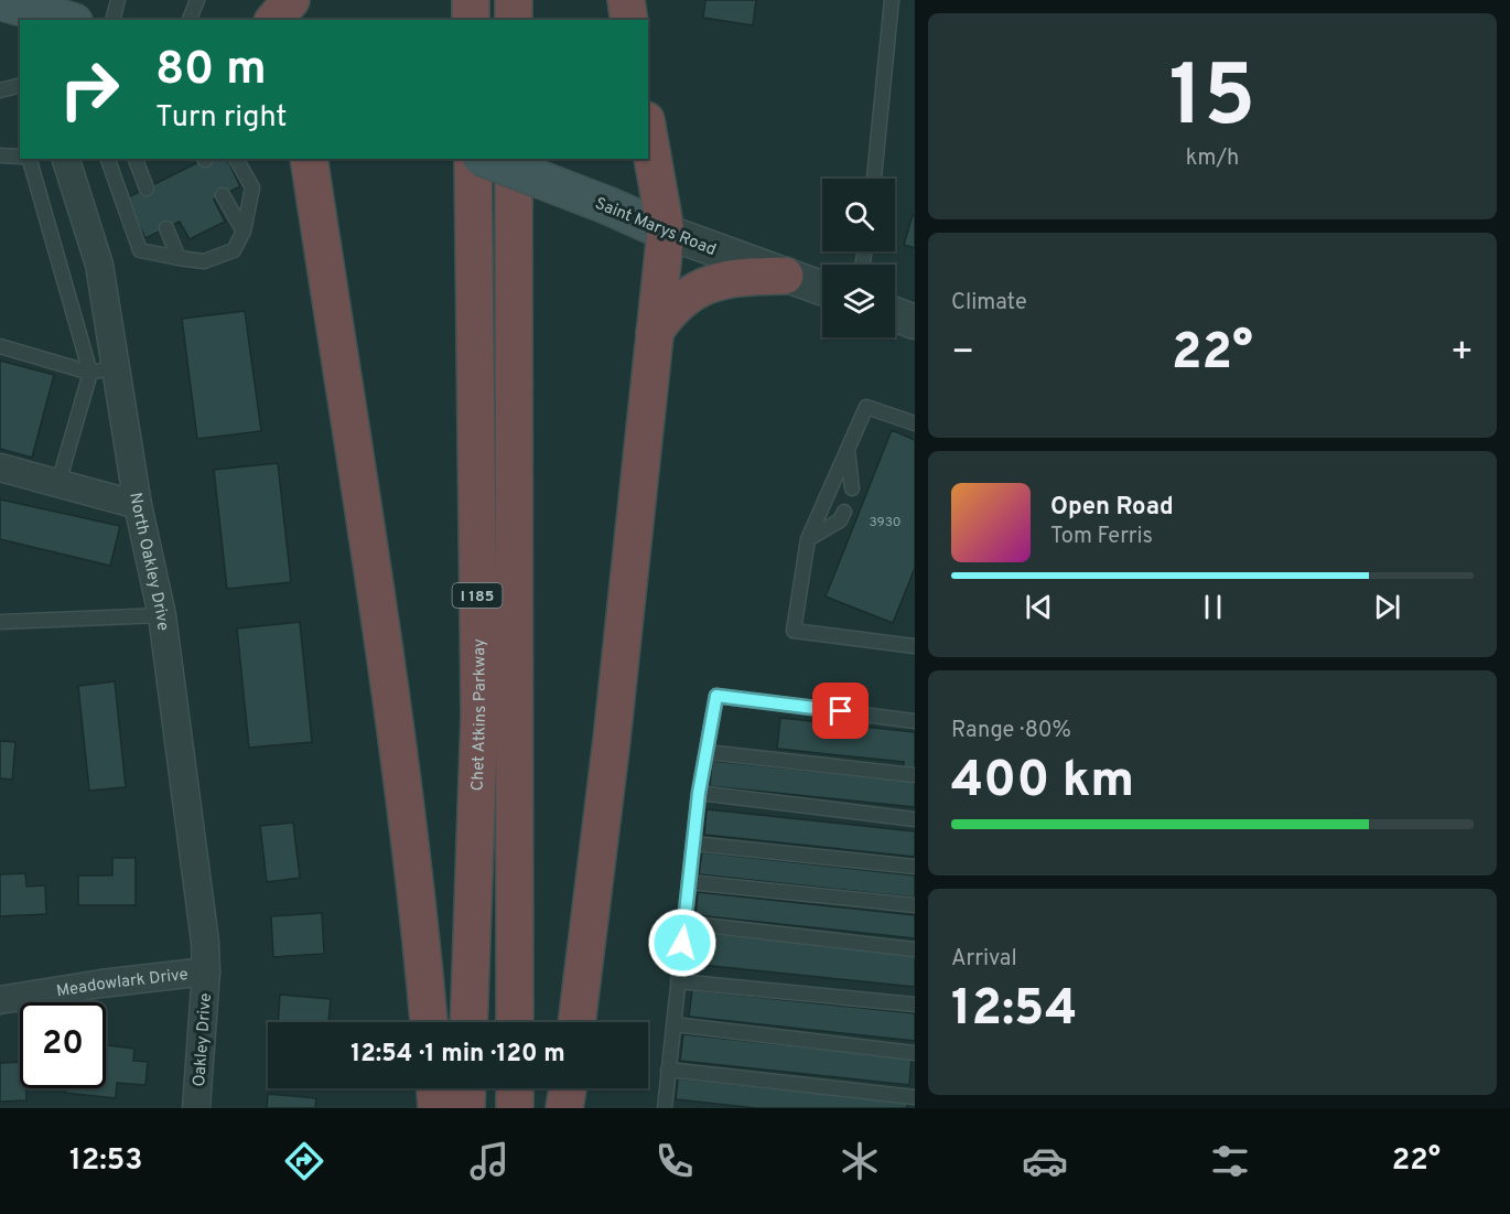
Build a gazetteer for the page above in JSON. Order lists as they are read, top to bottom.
{
  "streets": {
    "highway": ["I 185", "Chet Atkins Parkway"],
    "main road": ["Saint Marys Road"],
    "street": ["North Oakley Drive", "Meadowlark Drive", "Oakley Drive"]
  },
  "crossings": [
    ["North Oakley Drive", "Meadowlark Drive"],
    ["North Oakley Drive", "Oakley Drive"],
    ["Meadowlark Drive", "Oakley Drive"]
  ],
  "house_numbers": ["3930"],
  "page": {
    "tile": [
      ["15", "km/h"],
      "Climate",
      ["Range · 80%", "400 km"],
      ["Arrival", "12:54"]
    ],
    "turn": ["80 m", "Turn right"],
    "heat": ["−", "22°", "+"],
    "song": ["Open Road", "Tom Ferris"],
    "limit": "20",
    "trip": "12:54 · 1 min · 120 m",
    "tabs": ["12:53", "22°"]
  }
}
